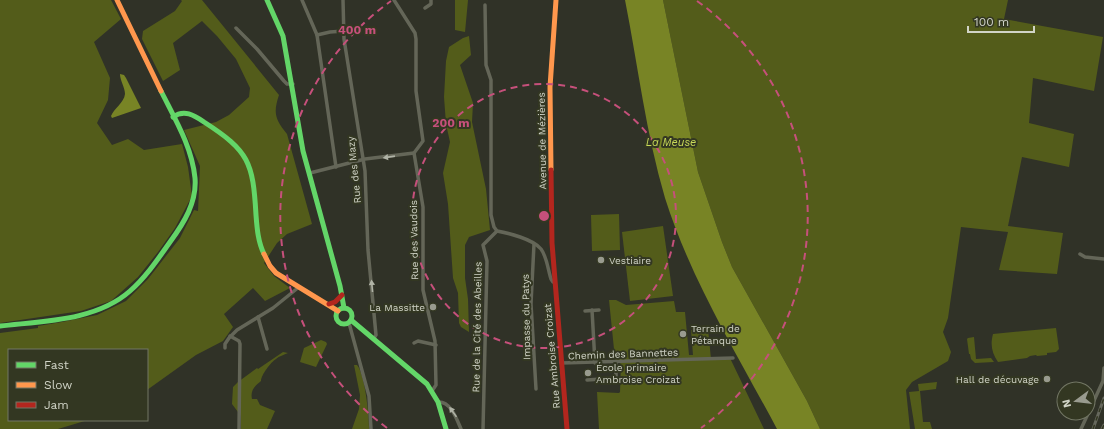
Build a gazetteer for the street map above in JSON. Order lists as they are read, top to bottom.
{
  "streets": {
    "main road": ["Avenue de Mézières", "Rue Ambroise Croizat"],
    "street": [
      "Rue des Mazy",
      "Rue des Vaudois",
      "Impasse du Patys",
      "Rue de la Cité des Abeilles",
      "Chemin des Bannettes"
    ]
  },
  "crossings": [
    ["Avenue de Mézières", "Rue Ambroise Croizat"],
    ["Chemin des Bannettes", "Rue Ambroise Croizat"]
  ],
  "one_way": ["Rue des Mazy"],
  "water": ["La Meuse"],
  "places": [
    "Vestiaire",
    "La Massitte",
    "Terrain de Pétanque",
    "École primaire Ambroise Croizat",
    "Hall de décuvage"
  ],
  "legend": ["Fast", "Slow", "Jam"],
  "scale_bar": "100 m",
  "north": "left",
  "rings": ["400 m", "200 m"]
}
